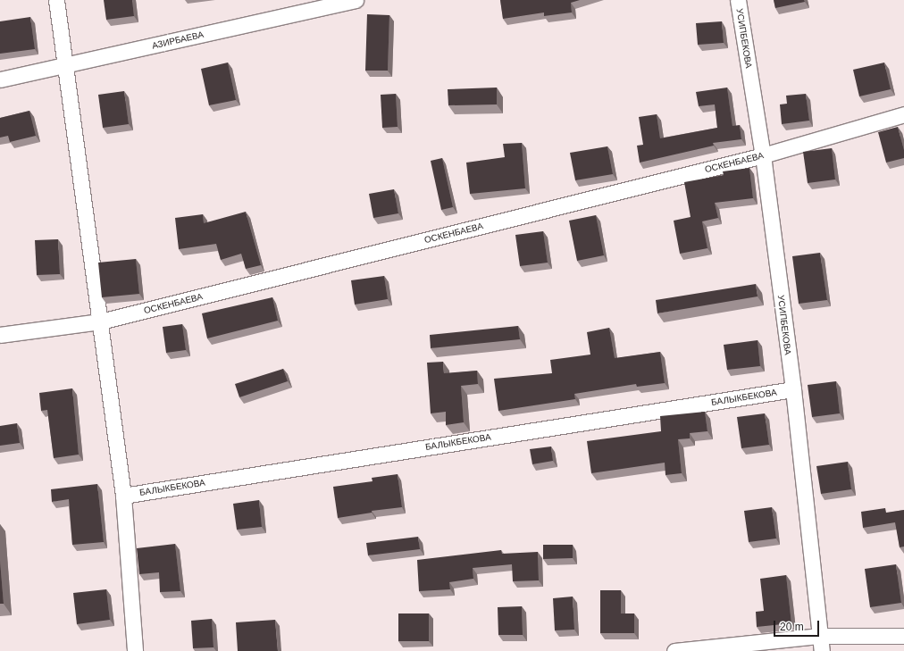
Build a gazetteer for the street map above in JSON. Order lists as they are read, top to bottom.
{
  "streets": {
    "street": [
      "УСИПБЕКОВА",
      "АЗИРБАЕВА",
      "ОСКЕНБАЕВА",
      "БАЛЫКБЕКОВА"
    ]
  },
  "crossings": [
    ["УСИПБЕКОВА", "ОСКЕНБАЕВА"],
    ["УСИПБЕКОВА", "БАЛЫКБЕКОВА"]
  ],
  "scale_bar": "20 m"
}
